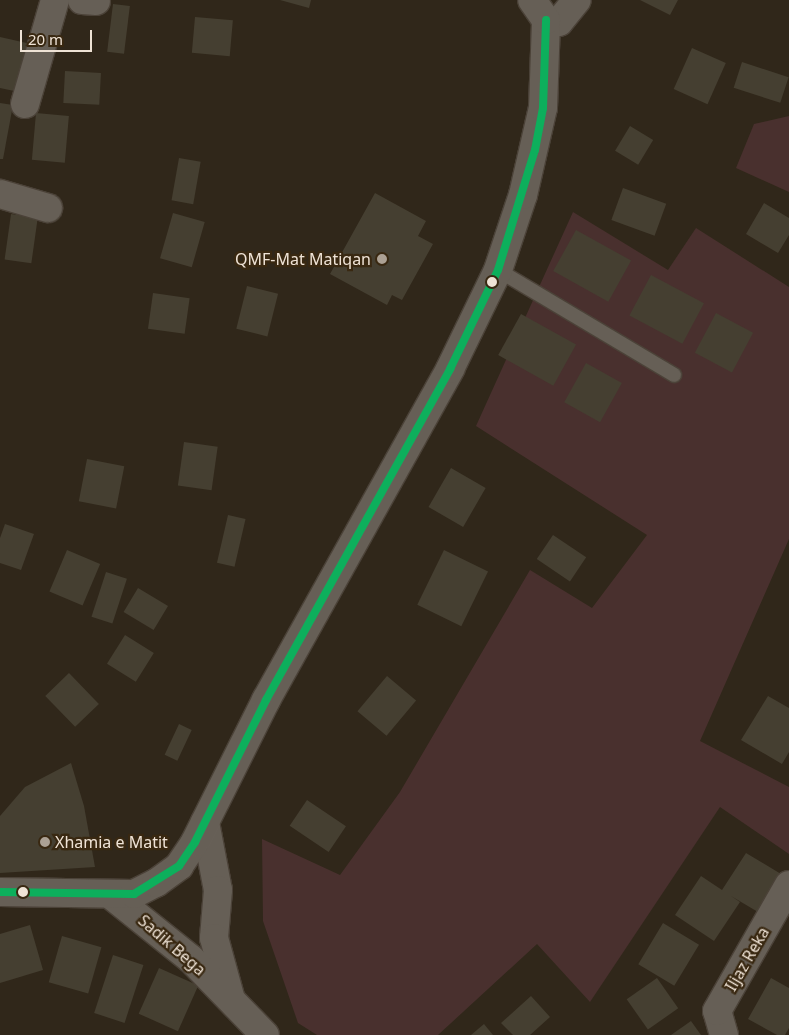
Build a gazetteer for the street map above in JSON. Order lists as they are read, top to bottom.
{
  "streets": {
    "street": ["Sadik Bega", "Iljaz Reka"]
  },
  "places": ["QMF-Mat Matiqan", "Xhamia e Matit"],
  "scale_bar": "20 m"
}
